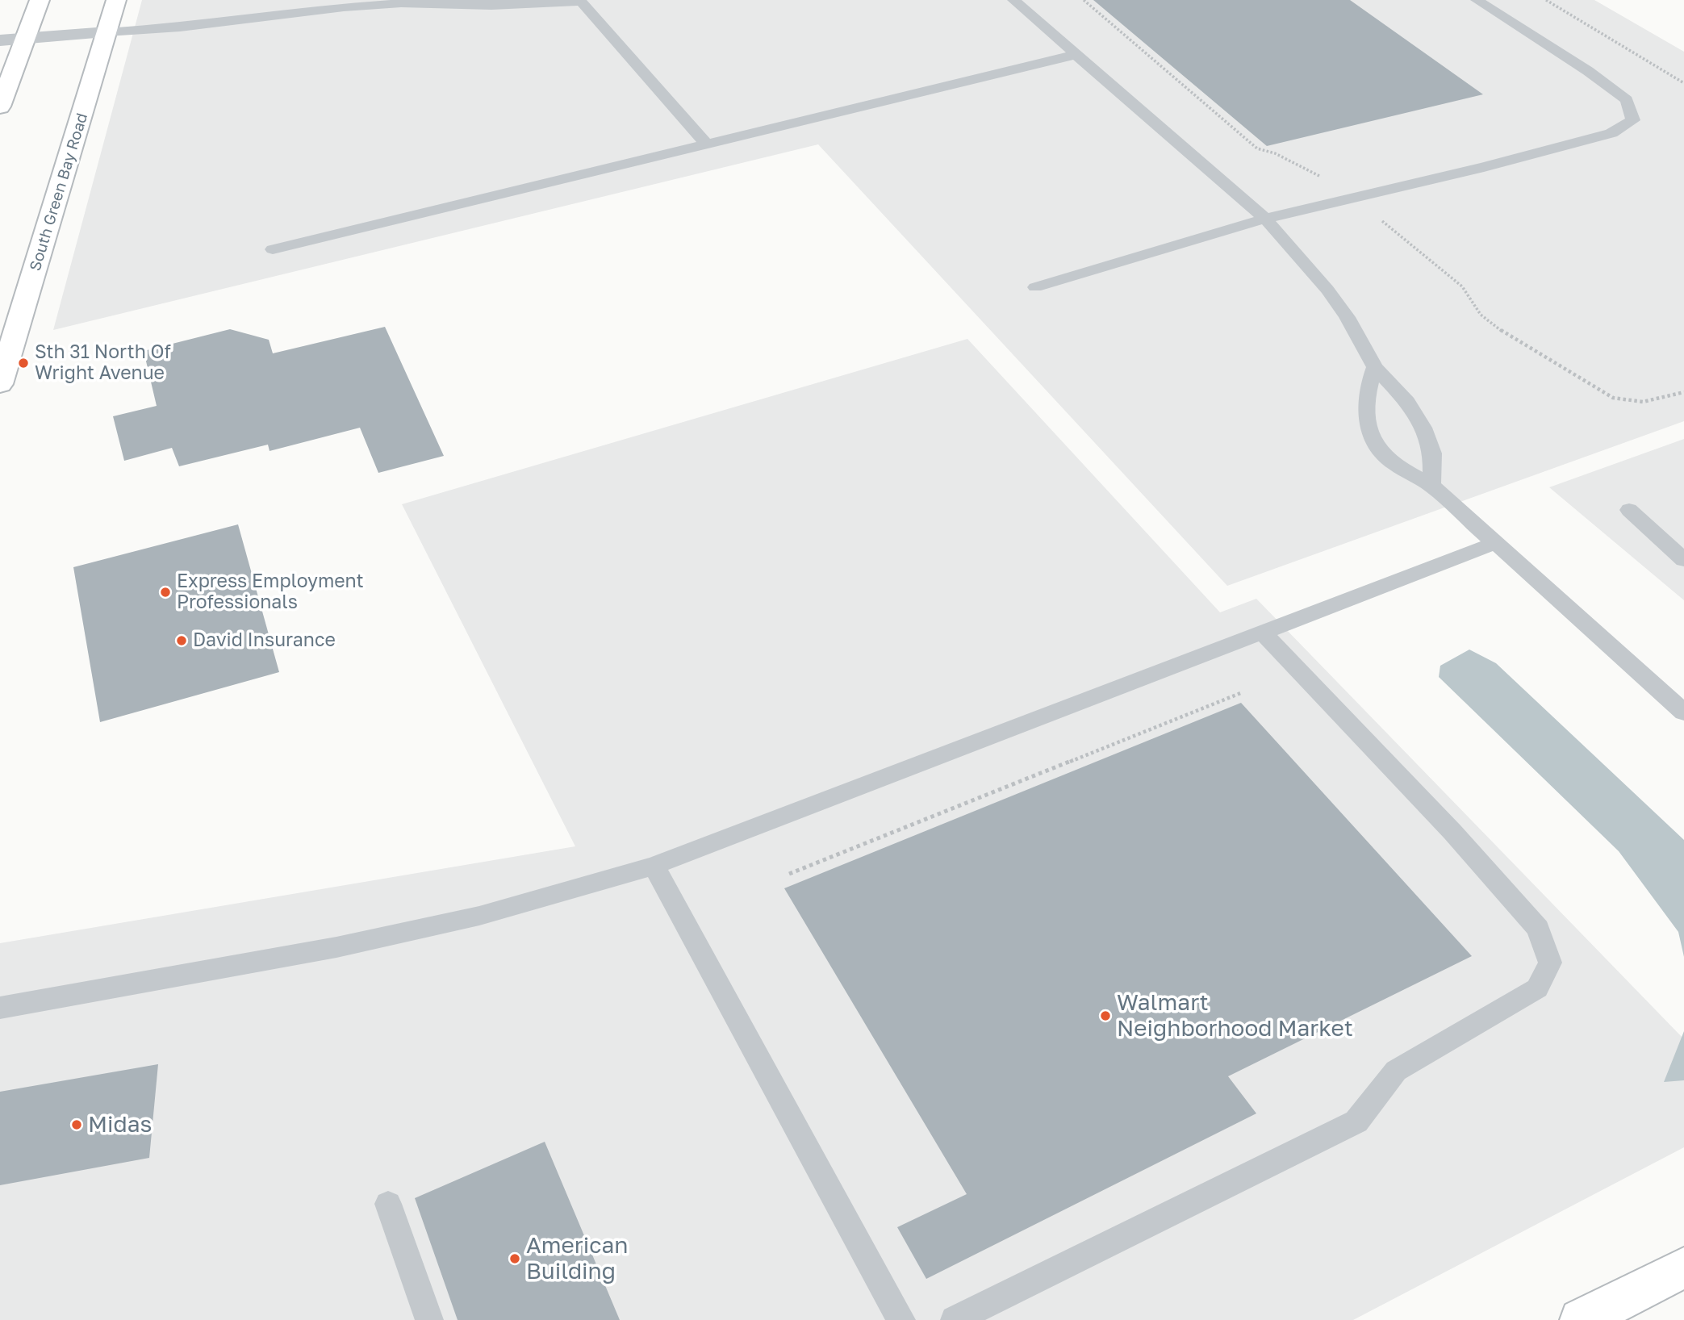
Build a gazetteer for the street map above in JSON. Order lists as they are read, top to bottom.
{
  "streets": {
    "main road": ["South Green Bay Road"]
  },
  "places": [
    "Sth 31 North Of Wright Avenue",
    "Express Employment Professionals",
    "David Insurance",
    "Walmart Neighborhood Market",
    "Midas",
    "American Building"
  ]
}
